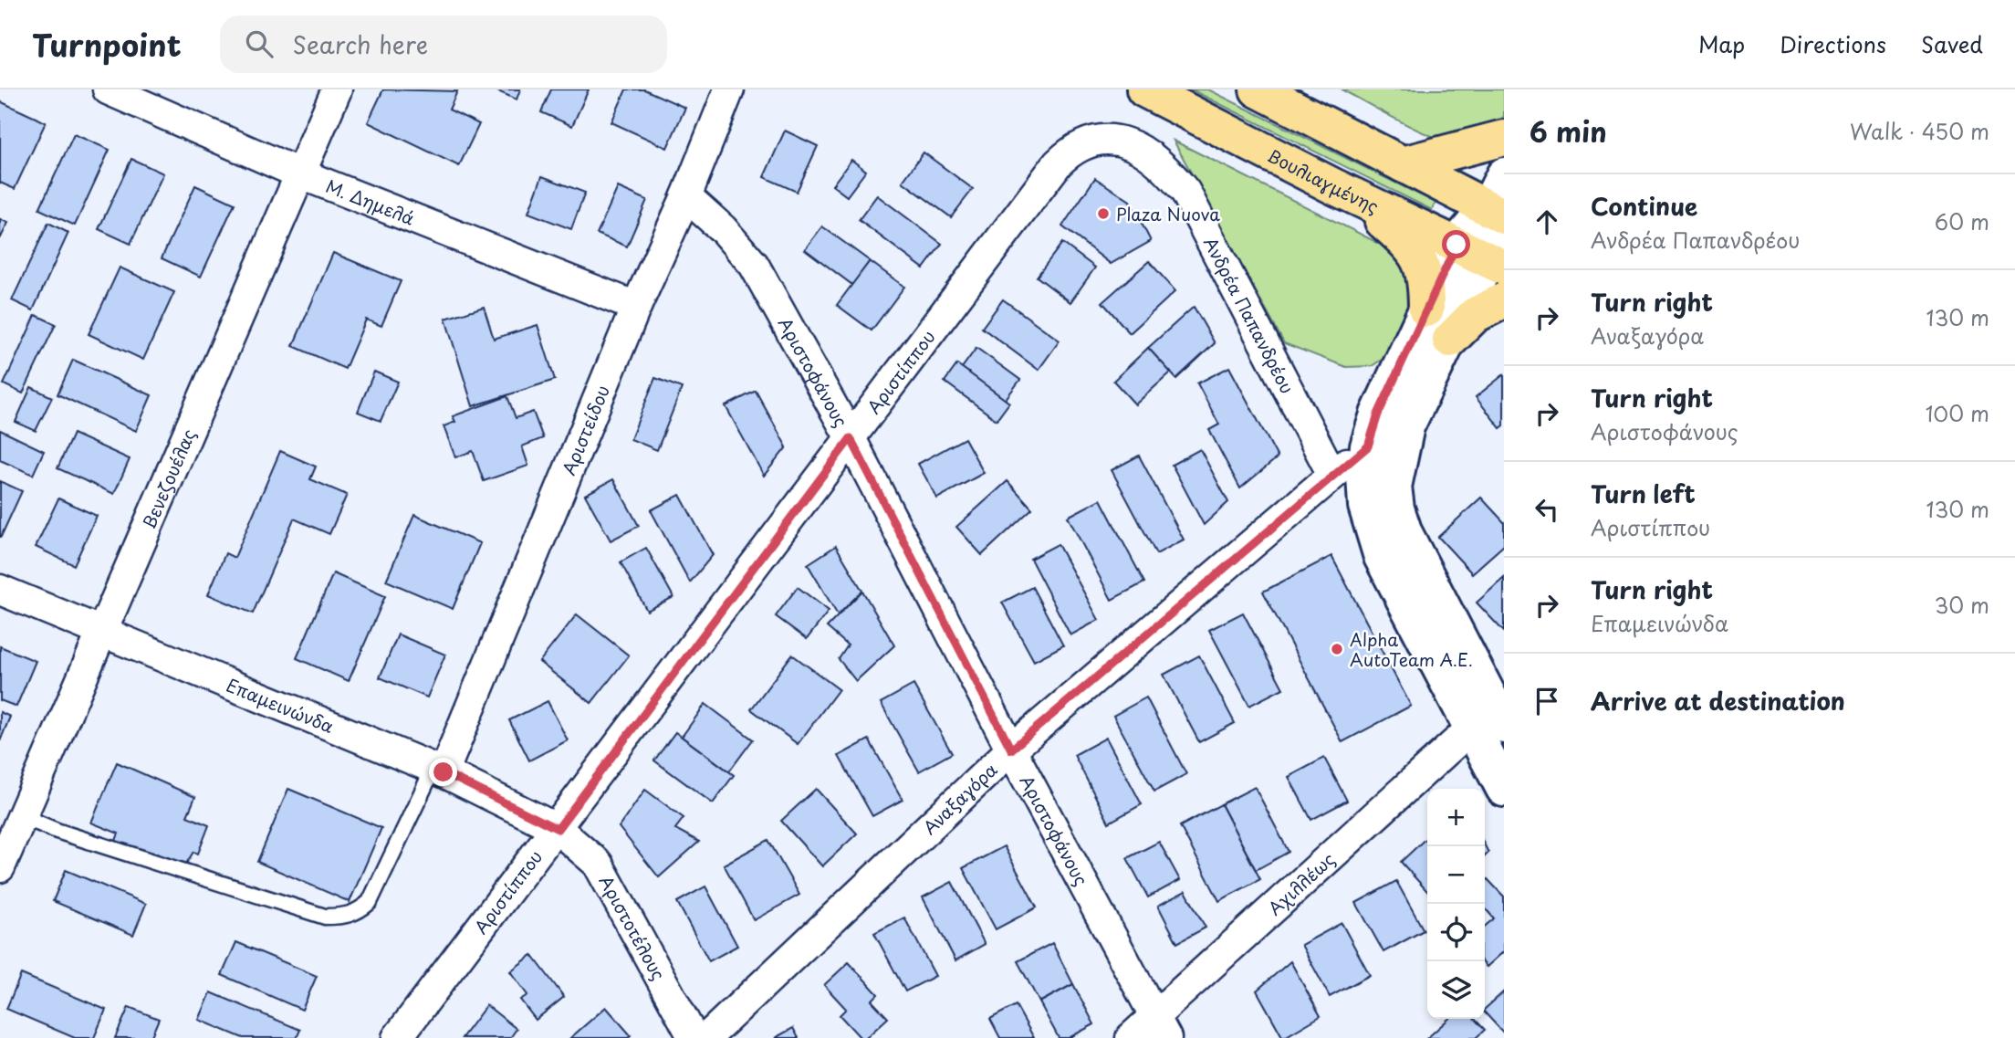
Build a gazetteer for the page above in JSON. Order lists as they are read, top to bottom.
{
  "streets": {
    "main road": ["Βουλιαγμένης"],
    "street": [
      "Μ. Δημελά",
      "Ανδρέα Παπανδρέου",
      "Αριστοφάνους",
      "Αριστίππου",
      "Αριστείδου",
      "Βενεζουέλας",
      "Επαμεινώνδα",
      "Αναξαγόρα",
      "Αχιλλέως",
      "Αριστοτέλους"
    ]
  },
  "crossings": [
    ["Μ. Δημελά", "Αριστείδου"],
    ["Μ. Δημελά", "Βενεζουέλας"],
    ["Ανδρέα Παπανδρέου", "Αριστίππου"],
    ["Ανδρέα Παπανδρέου", "Αναξαγόρα"],
    ["Αριστοφάνους", "Αριστίππου"],
    ["Αριστοφάνους", "Αριστείδου"],
    ["Αριστοφάνους", "Αναξαγόρα"],
    ["Αριστοφάνους", "Αχιλλέως"],
    ["Αριστίππου", "Επαμεινώνδα"],
    ["Αριστίππου", "Αριστοτέλους"],
    ["Αριστείδου", "Επαμεινώνδα"],
    ["Βενεζουέλας", "Επαμεινώνδα"],
    ["Επαμεινώνδα", "Αριστοτέλους"]
  ],
  "places": ["Plaza Nuova", "Alpha AutoTeam Α.Ε."],
  "page": {
    "header": "Turnpoint",
    "search": "Search here",
    "nav": ["Map", "Directions", "Saved"],
    "heading": ["6 min", "Walk · 450 m"],
    "list": [
      ["Continue", "Ανδρέα Παπανδρέου", "60 m"],
      ["Turn right", "Αναξαγόρα", "130 m"],
      ["Turn right", "Αριστοφάνους", "100 m"],
      ["Turn left", "Αριστίππου", "130 m"],
      ["Turn right", "Επαμεινώνδα", "30 m"],
      "Arrive at destination"
    ],
    "map_buttons": ["+", "−"]
  }
}
